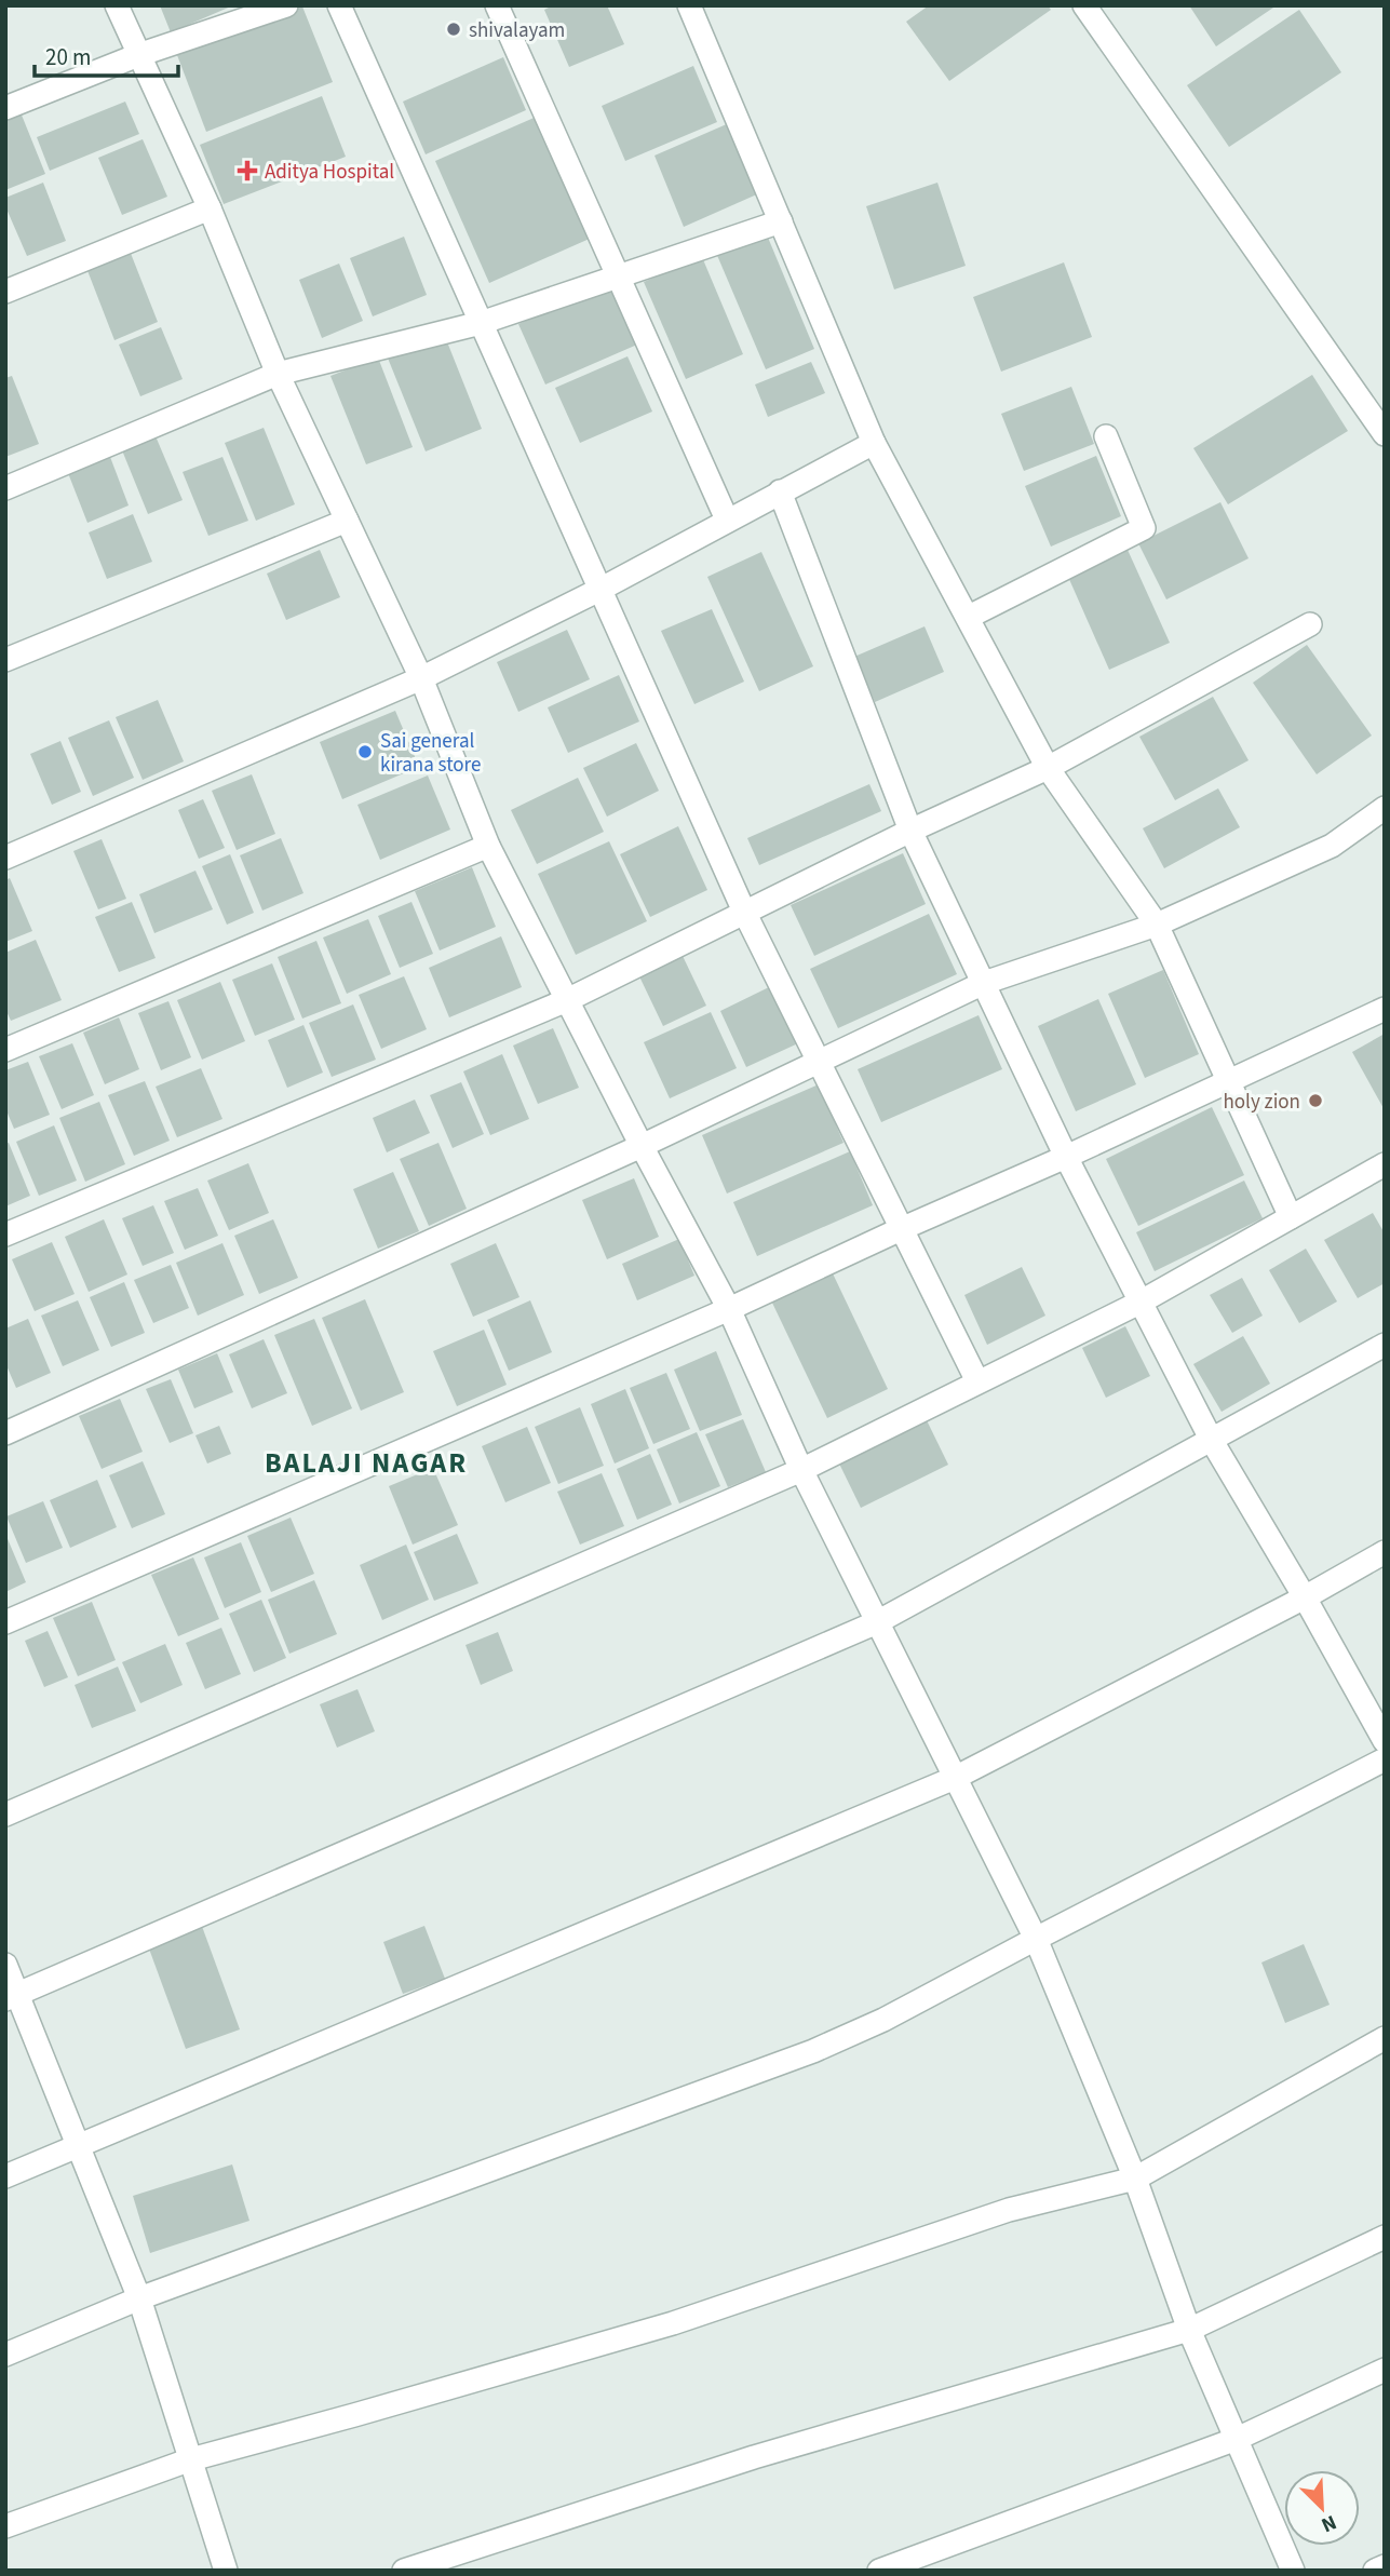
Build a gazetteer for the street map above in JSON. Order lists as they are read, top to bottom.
{
  "districts": ["BALAJI NAGAR"],
  "places": {
    "other": ["shivalayam", "Sai general kirana store", "holy zion"],
    "health": ["Aditya Hospital"]
  },
  "scale_bar": "20 m",
  "north": "bottom right"
}
